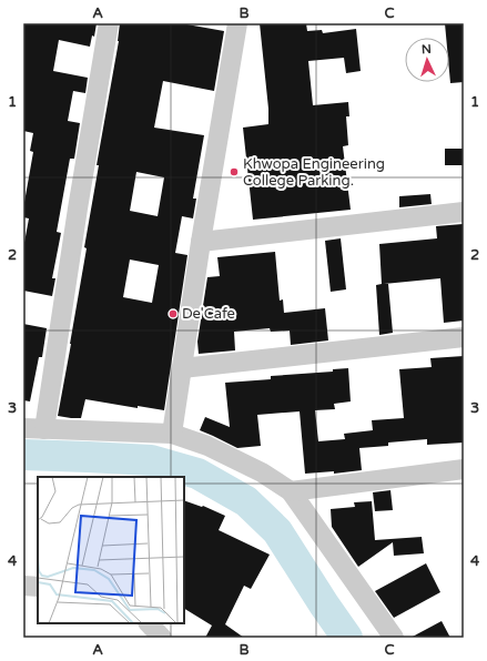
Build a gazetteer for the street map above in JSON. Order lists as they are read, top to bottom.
{
  "places": ["Khwopa Engineering College Parking.", "De'Cafe"],
  "north": "top",
  "grid": {
    "columns": ["A", "B", "C"],
    "rows": [
      "1",
      "2",
      "3",
      "4"
    ]
  }
}
